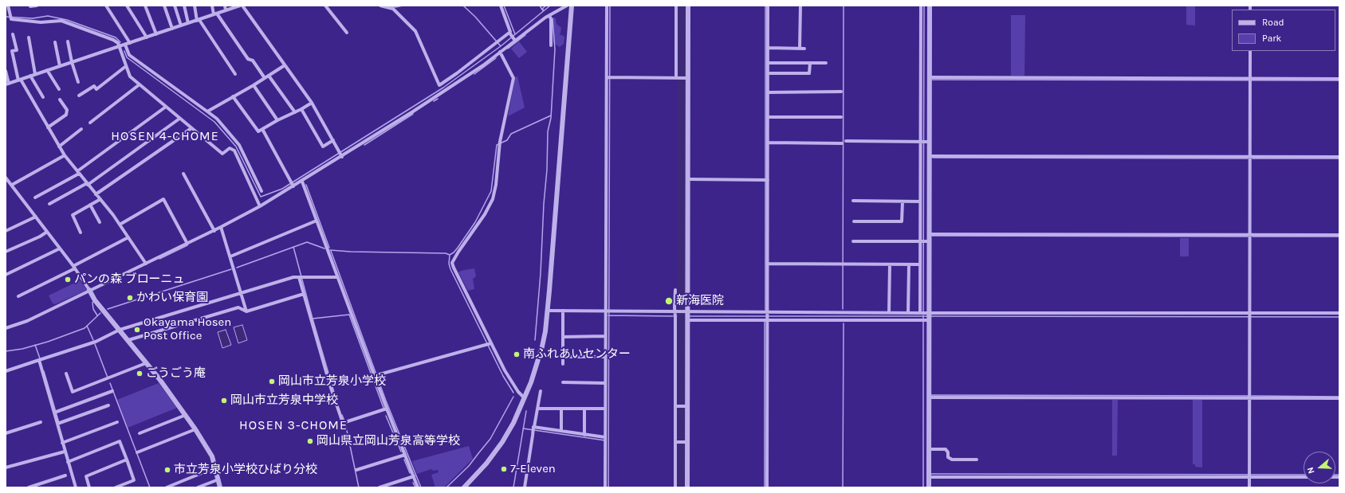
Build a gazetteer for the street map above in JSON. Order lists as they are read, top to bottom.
{
  "districts": ["HOSEN 4-CHOME", "HOSEN 3-CHOME"],
  "places": [
    "パンの森 ブローニュ",
    "かわい保育園",
    "新海医院",
    "Okayama Hosen Post Office",
    "南ふれあいセンター",
    "ごうごう庵",
    "岡山市立芳泉小学校",
    "岡山市立芳泉中学校",
    "岡山県立岡山芳泉高等学校",
    "7-Eleven",
    "市立芳泉小学校ひばり分校"
  ],
  "legend": ["Road", "Park"],
  "north": "left"
}
